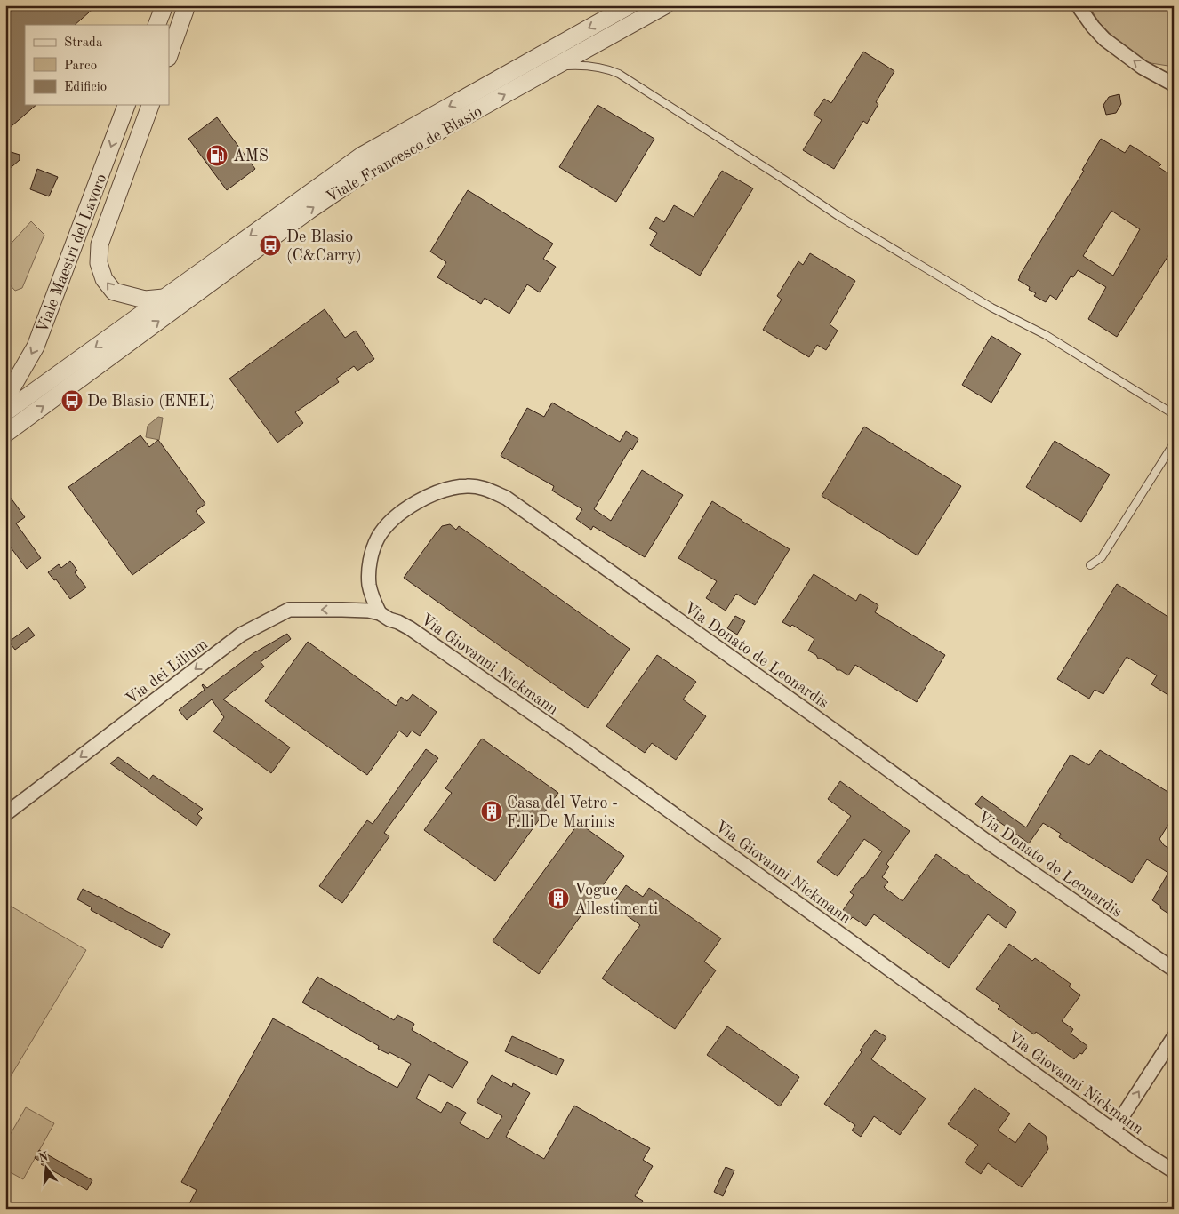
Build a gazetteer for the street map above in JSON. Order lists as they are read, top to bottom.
{
  "streets": {
    "street": [
      "Viale Francesco de Blasio",
      "Viale Maestri del Lavoro",
      "Via Donato de Leonardis",
      "Via Giovanni Nickmann",
      "Via dei Lilium"
    ]
  },
  "crossings": [
    ["Viale Francesco de Blasio", "Viale Maestri del Lavoro"],
    ["Via Donato de Leonardis", "Via Giovanni Nickmann"],
    ["Via Donato de Leonardis", "Via dei Lilium"],
    ["Via Giovanni Nickmann", "Via dei Lilium"]
  ],
  "one_way": ["Via dei Lilium"],
  "places": {
    "fuel station": ["AMS"],
    "bus stop": ["De Blasio (C&Carry)", "De Blasio (ENEL)"],
    "building": ["Casa del Vetro - F.lli De Marinis", "Vogue Allestimenti"]
  },
  "legend": ["Strada", "Parco", "Edificio"],
  "north": "top"
}
